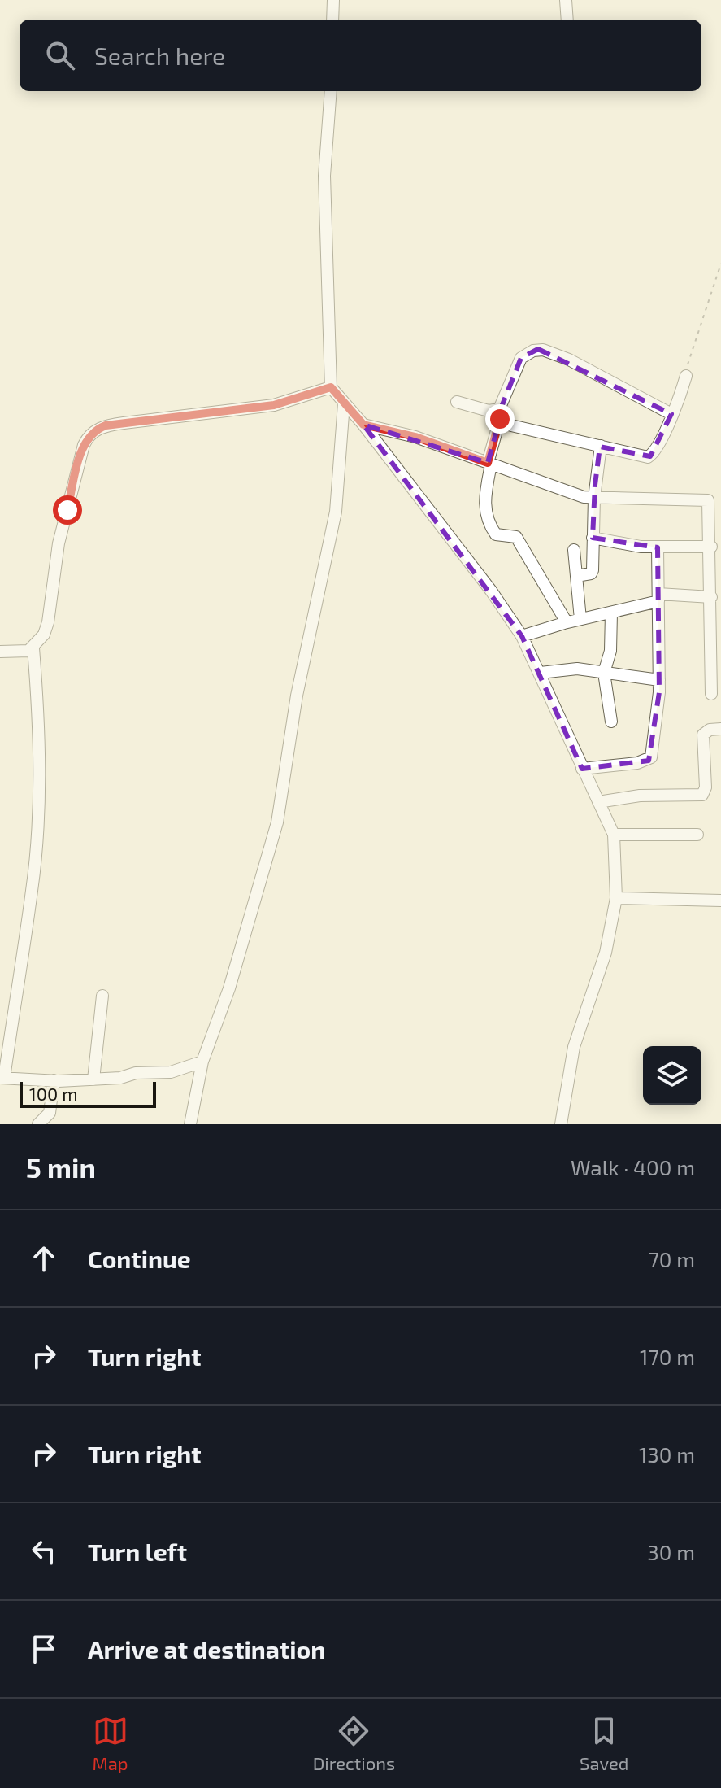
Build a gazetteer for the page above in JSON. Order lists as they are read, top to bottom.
{
  "scale_bar": "100 m",
  "page": {
    "search": "Search here",
    "scale": "100 m",
    "heading": ["5 min", "Walk · 400 m"],
    "list": [
      ["Continue", "70 m"],
      ["Turn right", "170 m"],
      ["Turn right", "130 m"],
      ["Turn left", "30 m"],
      "Arrive at destination"
    ],
    "nav": ["Map", "Directions", "Saved"]
  }
}
